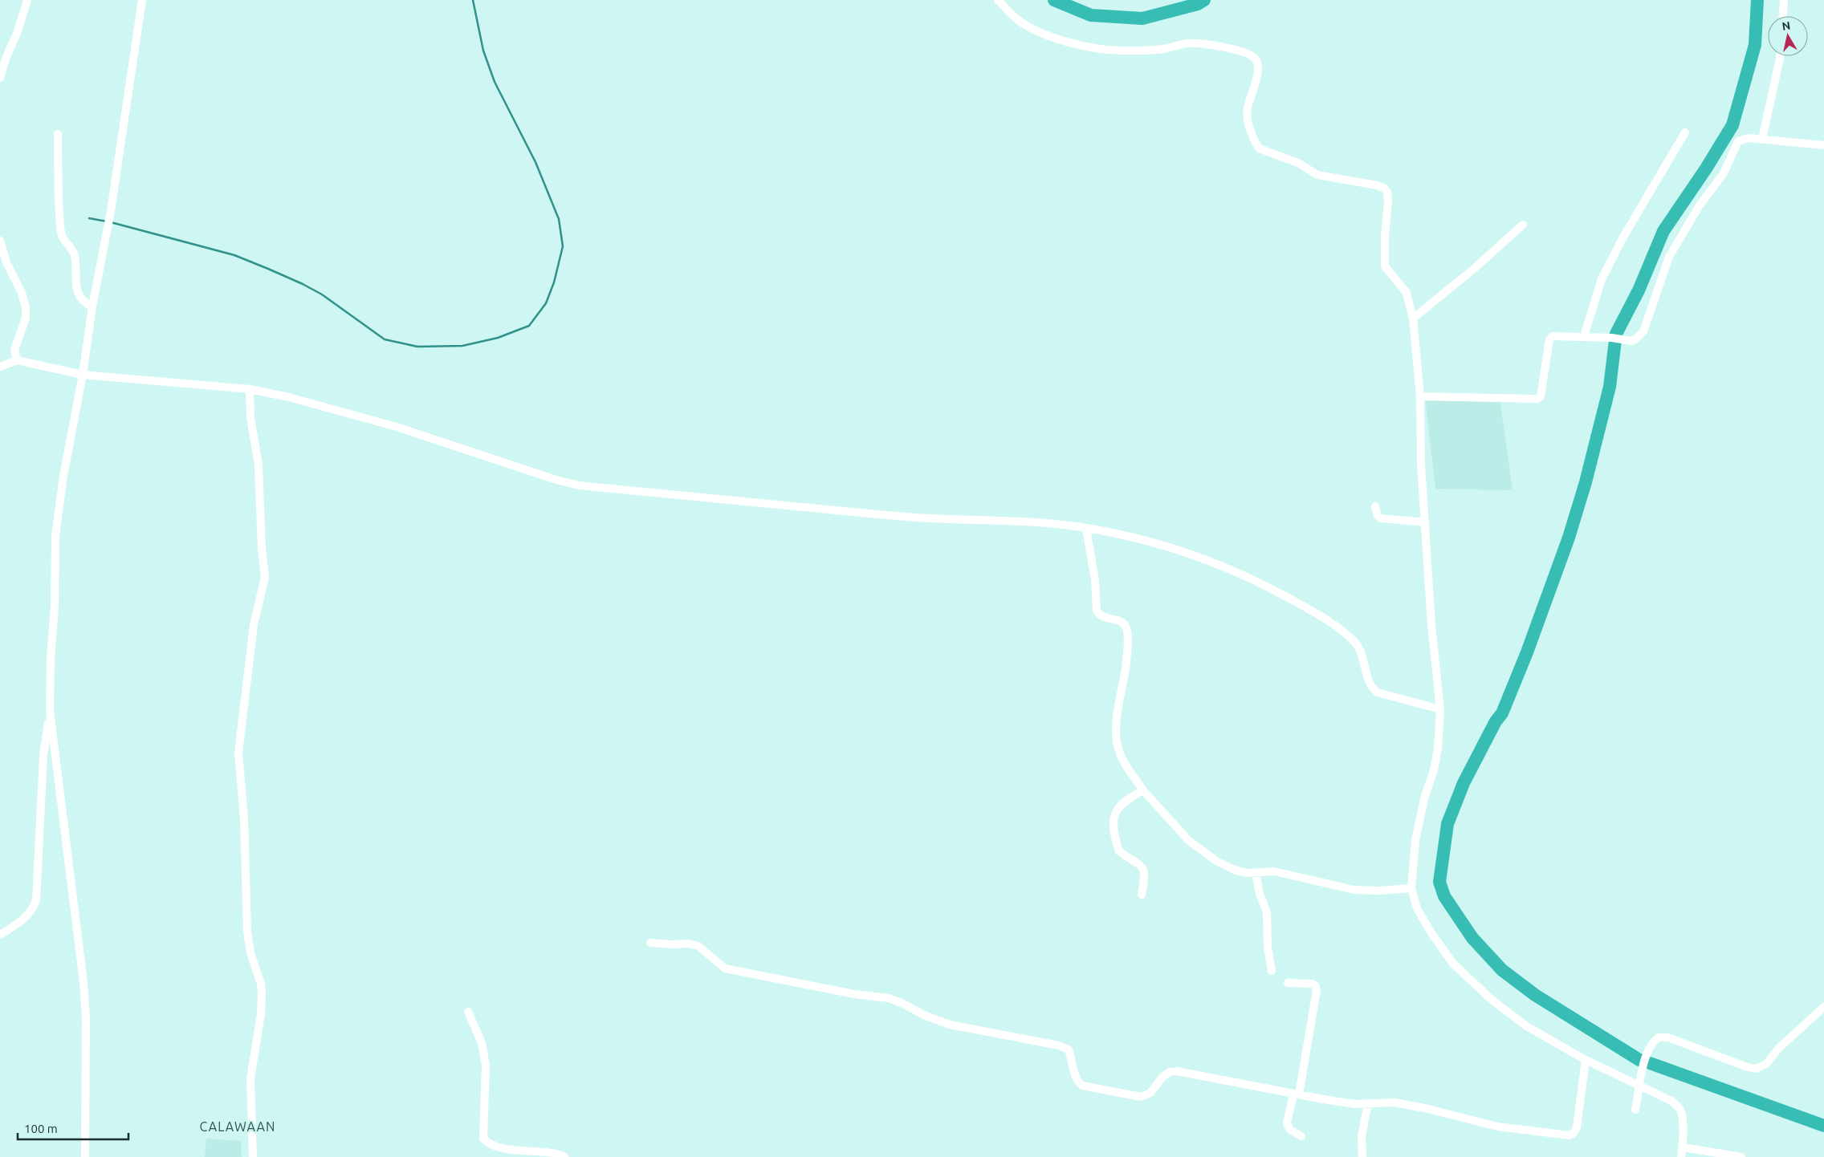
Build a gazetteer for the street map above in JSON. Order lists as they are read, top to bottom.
{
  "districts": ["CALAWAAN"],
  "scale_bar": "100 m",
  "north": "top"
}
